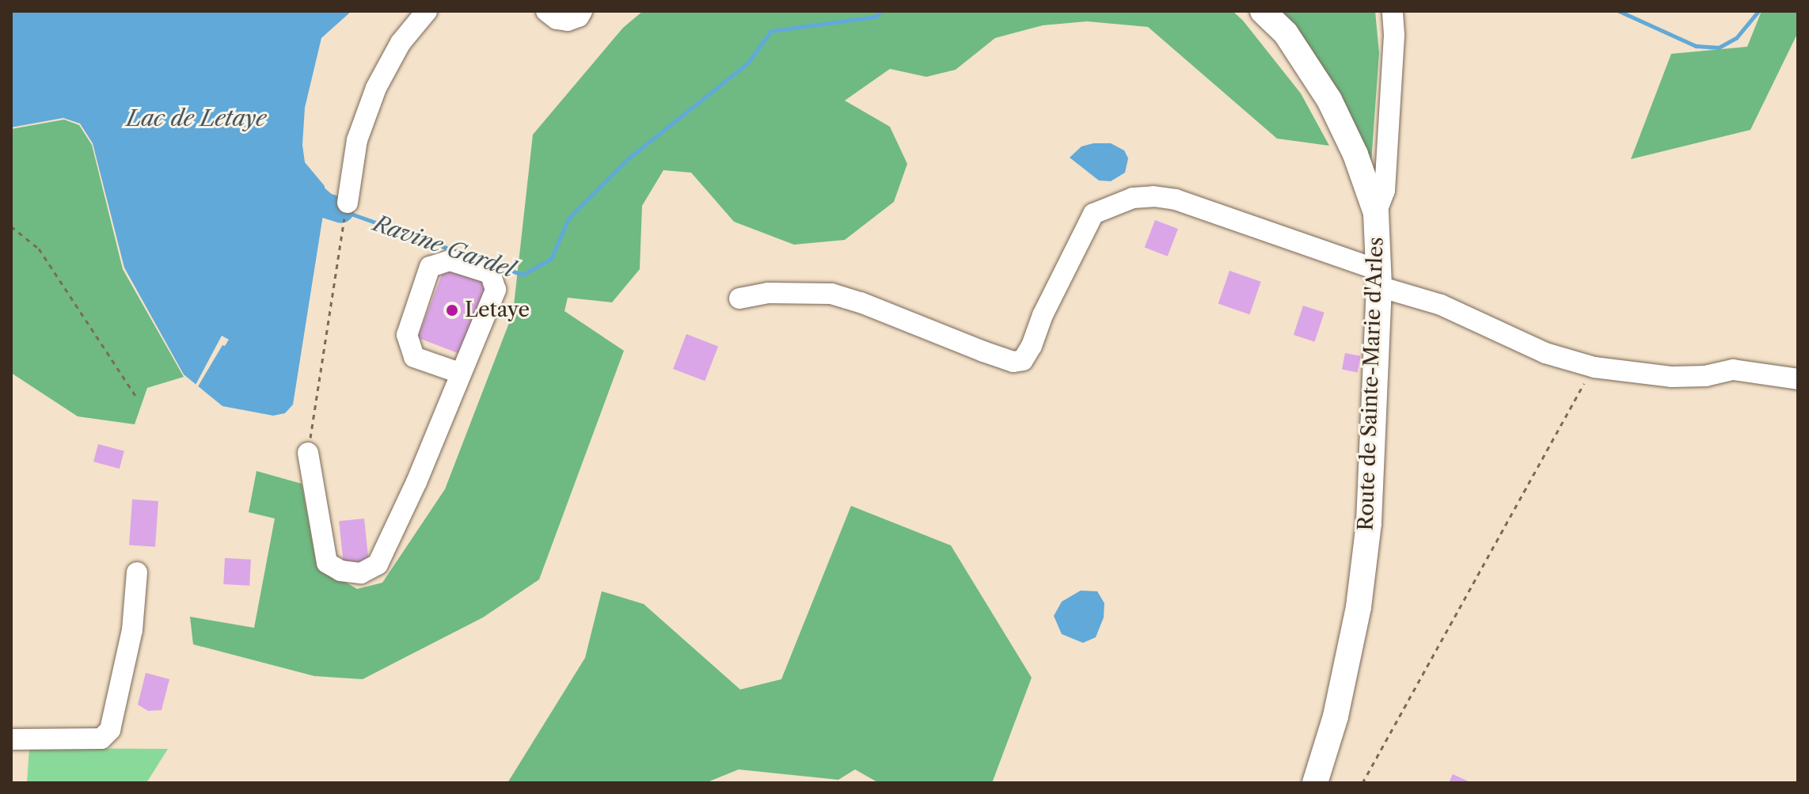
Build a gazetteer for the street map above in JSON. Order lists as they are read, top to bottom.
{
  "streets": {
    "main road": ["Route de Sainte-Marie d'Arles"]
  },
  "water": ["Lac de Letaye", "Ravine Gardel"],
  "places": ["Letaye"]
}
